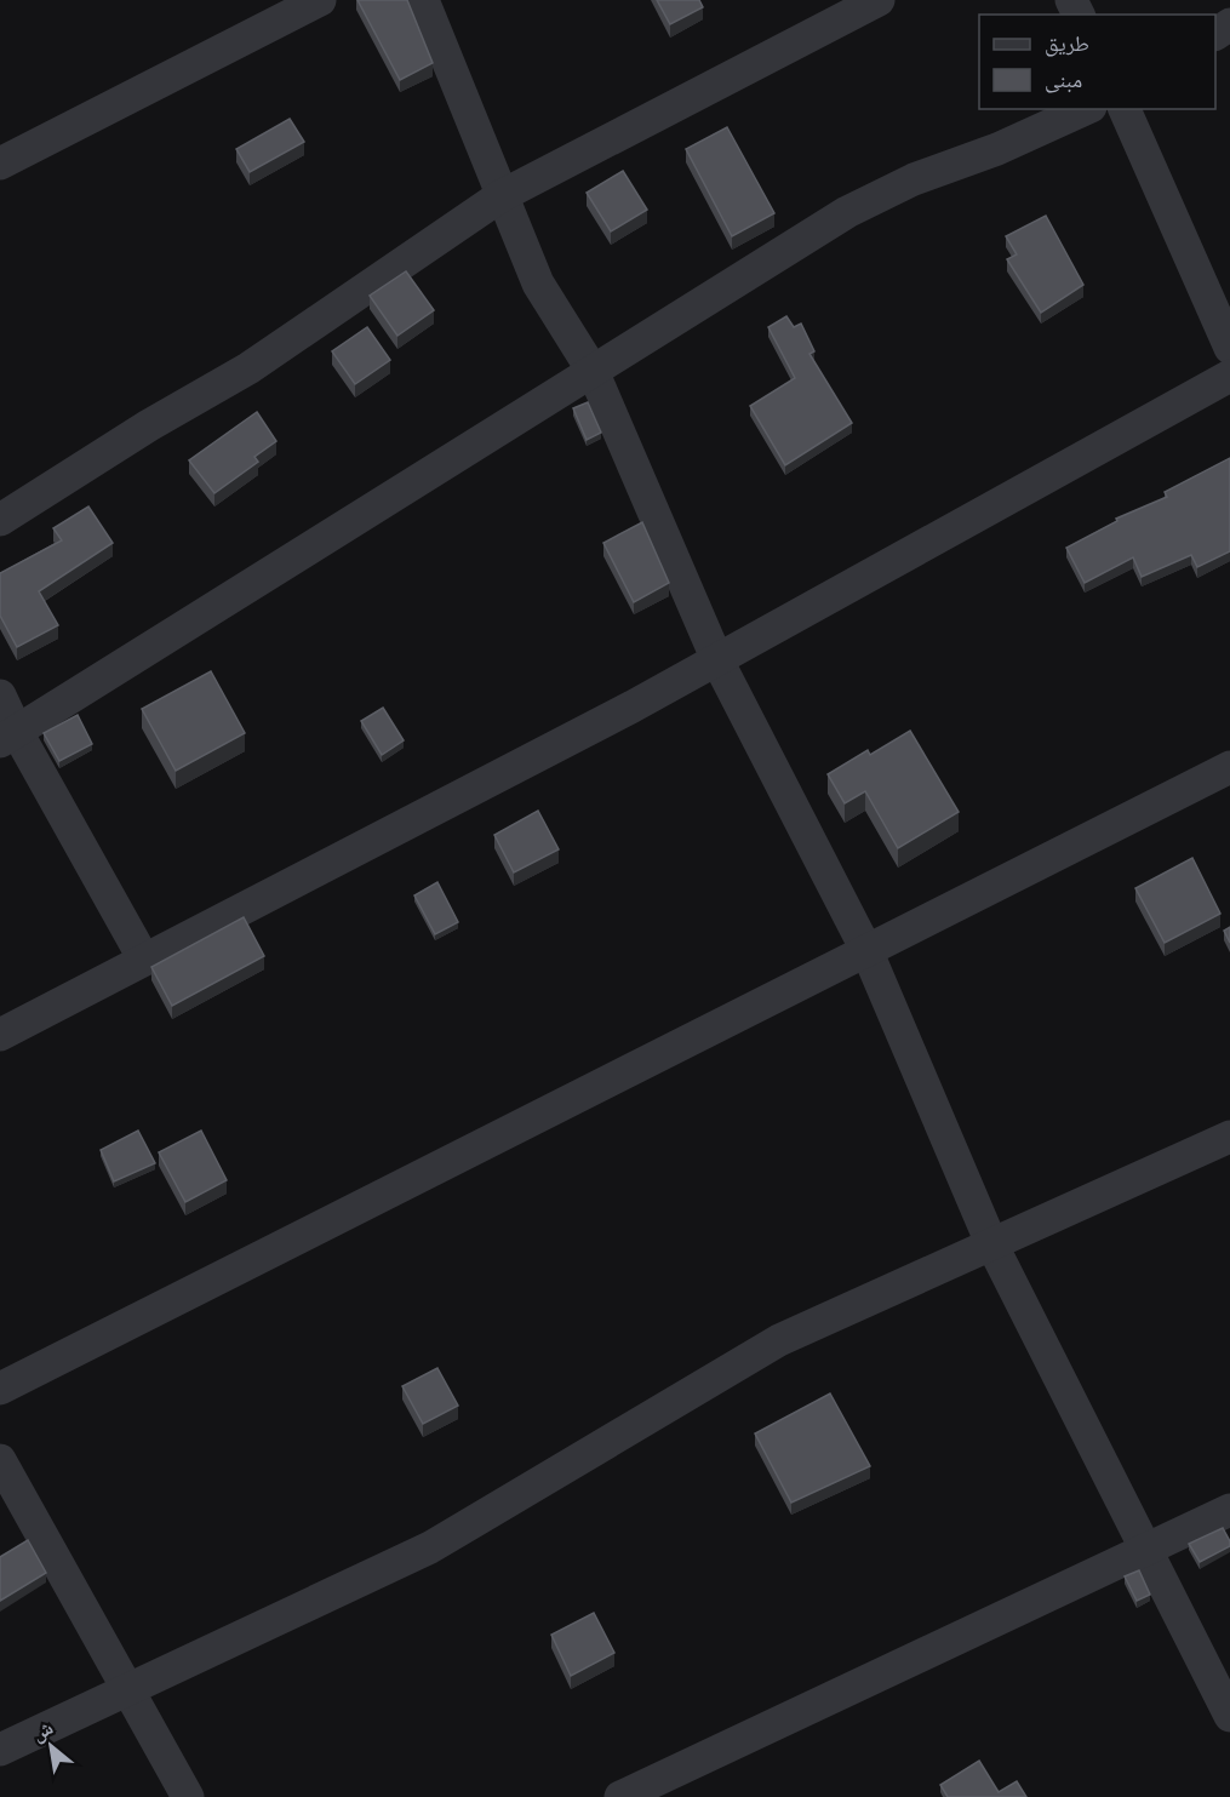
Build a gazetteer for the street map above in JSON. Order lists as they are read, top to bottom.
{
  "legend": ["طريق", "مبنى"],
  "north": "top left"
}
